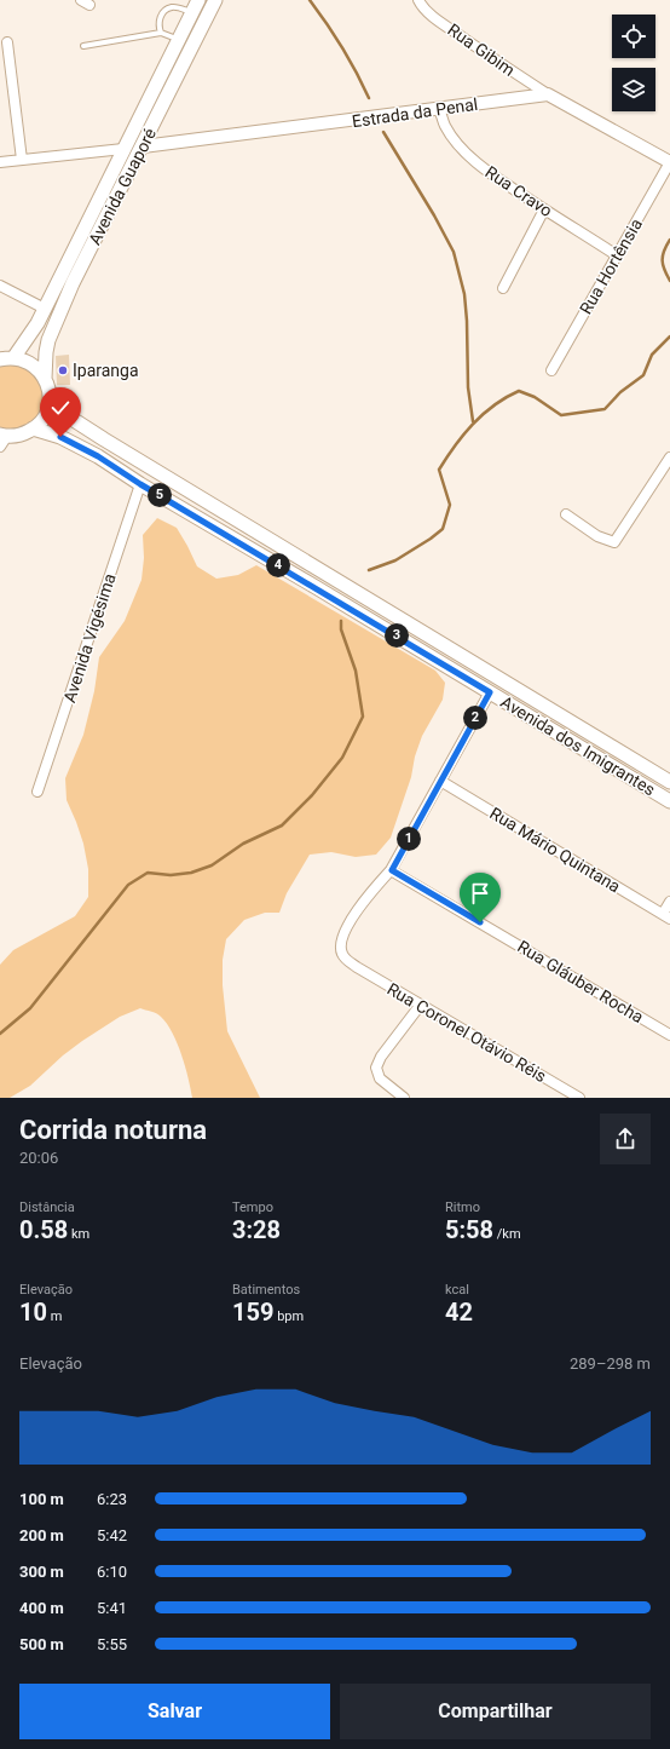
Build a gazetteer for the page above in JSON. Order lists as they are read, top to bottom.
{
  "streets": {
    "main road": ["Avenida Guaporé", "Avenida dos Imigrantes"],
    "street": [
      "Rua Gibim",
      "Estrada da Penal",
      "Rua Cravo",
      "Rua Hortênsia",
      "Avenida Vigésima",
      "Rua Mário Quintana",
      "Rua Gláuber Rocha",
      "Rua Coronel Otávio Réis"
    ]
  },
  "crossings": [
    ["Rua Gibim", "Estrada da Penal"],
    ["Estrada da Penal", "Avenida Guaporé"],
    ["Estrada da Penal", "Rua Cravo"],
    ["Avenida Guaporé", "Avenida dos Imigrantes"],
    ["Rua Cravo", "Rua Hortênsia"],
    ["Avenida Vigésima", "Avenida dos Imigrantes"],
    ["Avenida dos Imigrantes", "Rua Coronel Otávio Réis"],
    ["Rua Mário Quintana", "Rua Coronel Otávio Réis"],
    ["Rua Gláuber Rocha", "Rua Coronel Otávio Réis"]
  ],
  "places": ["Iparanga"],
  "page": {
    "pins": [
      "5",
      "4",
      "3",
      "2",
      "1"
    ],
    "heading": ["Corrida noturna", "20:06"],
    "stats": [
      ["Distância", "0.58 km"],
      ["Tempo", "3:28"],
      ["Ritmo", "5:58 /km"],
      ["Elevação", "10 m"],
      ["Batimentos", "159 bpm"],
      ["kcal", "42"]
    ],
    "chart": ["Elevação", "289–298 m"],
    "list": [
      {
        "name": "100 m",
        "note": "6:23"
      },
      {
        "name": "200 m",
        "note": "5:42"
      },
      {
        "name": "300 m",
        "note": "6:10"
      },
      {
        "name": "400 m",
        "note": "5:41"
      },
      {
        "name": "500 m",
        "note": "5:55"
      }
    ],
    "buttons": ["Salvar", "Compartilhar"]
  }
}
